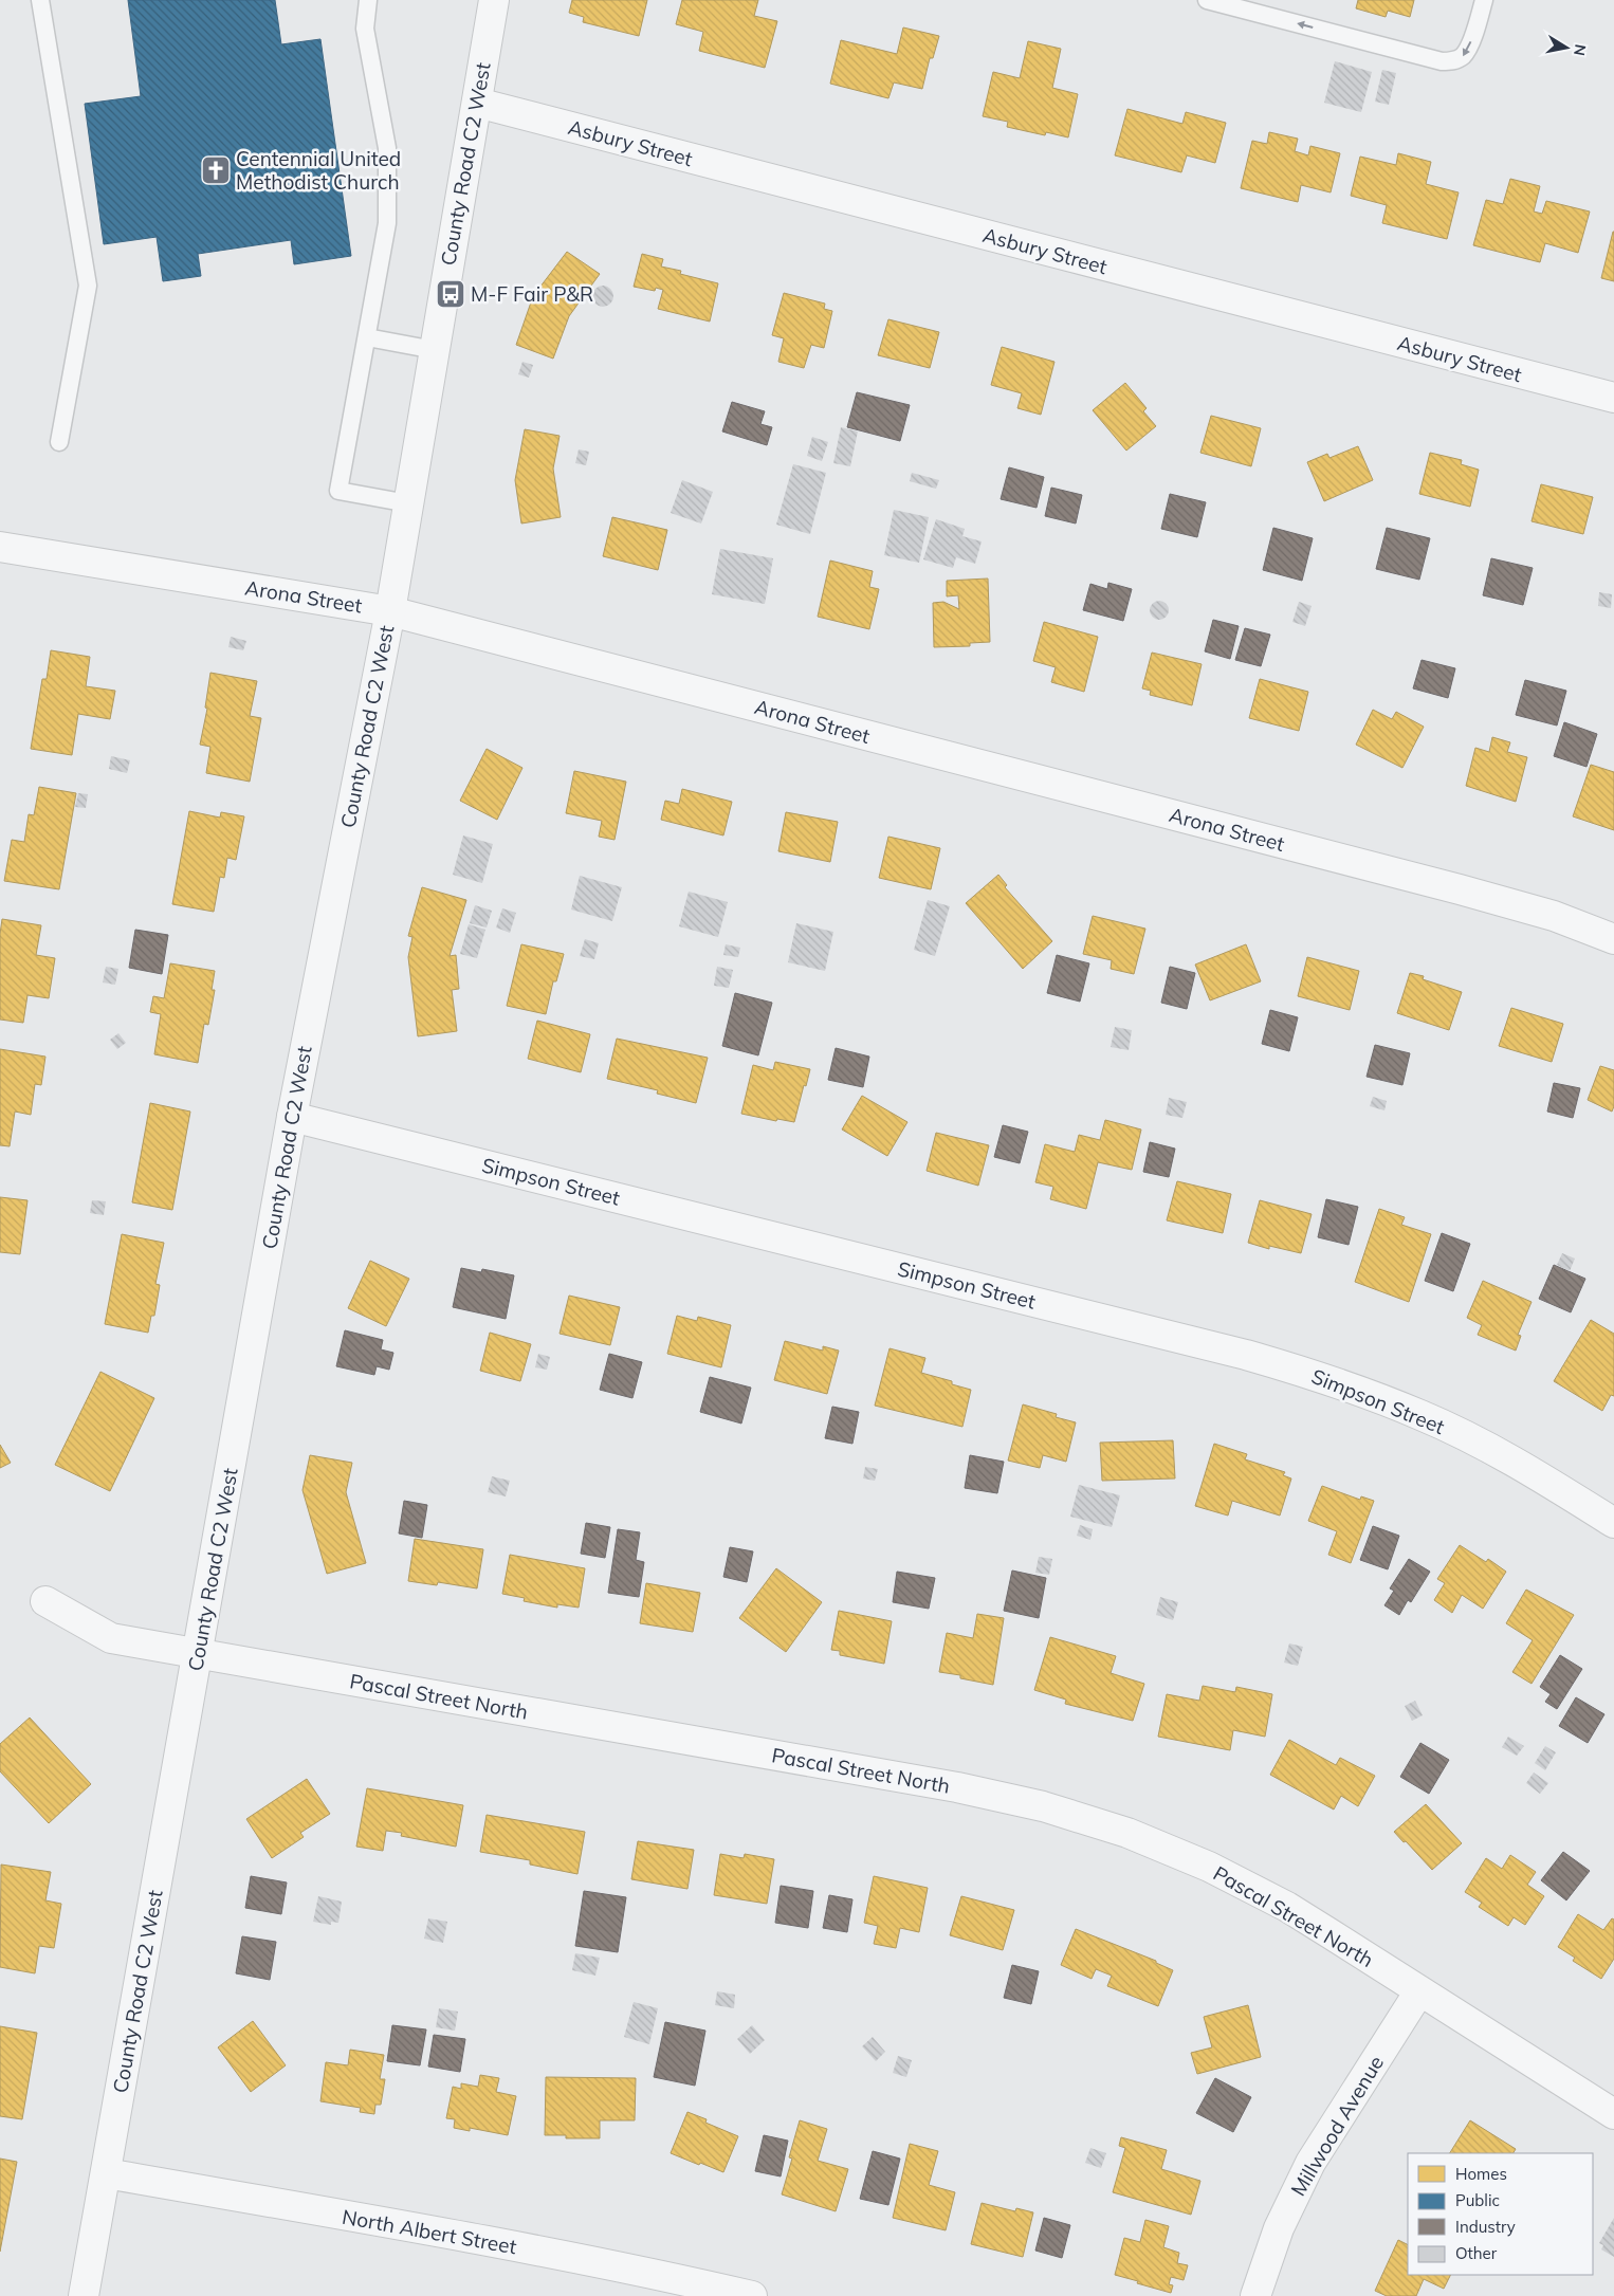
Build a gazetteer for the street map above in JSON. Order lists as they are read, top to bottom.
{
  "streets": {
    "street": [
      "Asbury Street",
      "County Road C2 West",
      "Arona Street",
      "Simpson Street",
      "Pascal Street North",
      "Millwood Avenue",
      "North Albert Street"
    ]
  },
  "crossings": [
    ["Asbury Street", "County Road C2 West"],
    ["County Road C2 West", "Arona Street"],
    ["County Road C2 West", "Simpson Street"],
    ["County Road C2 West", "Pascal Street North"],
    ["County Road C2 West", "North Albert Street"],
    ["Pascal Street North", "Millwood Avenue"]
  ],
  "places": {
    "church": ["Centennial United Methodist Church"],
    "bus stop": ["M-F Fair P&R"]
  },
  "legend": [
    "Homes",
    "Public",
    "Industry",
    "Other"
  ],
  "north": "right"
}
